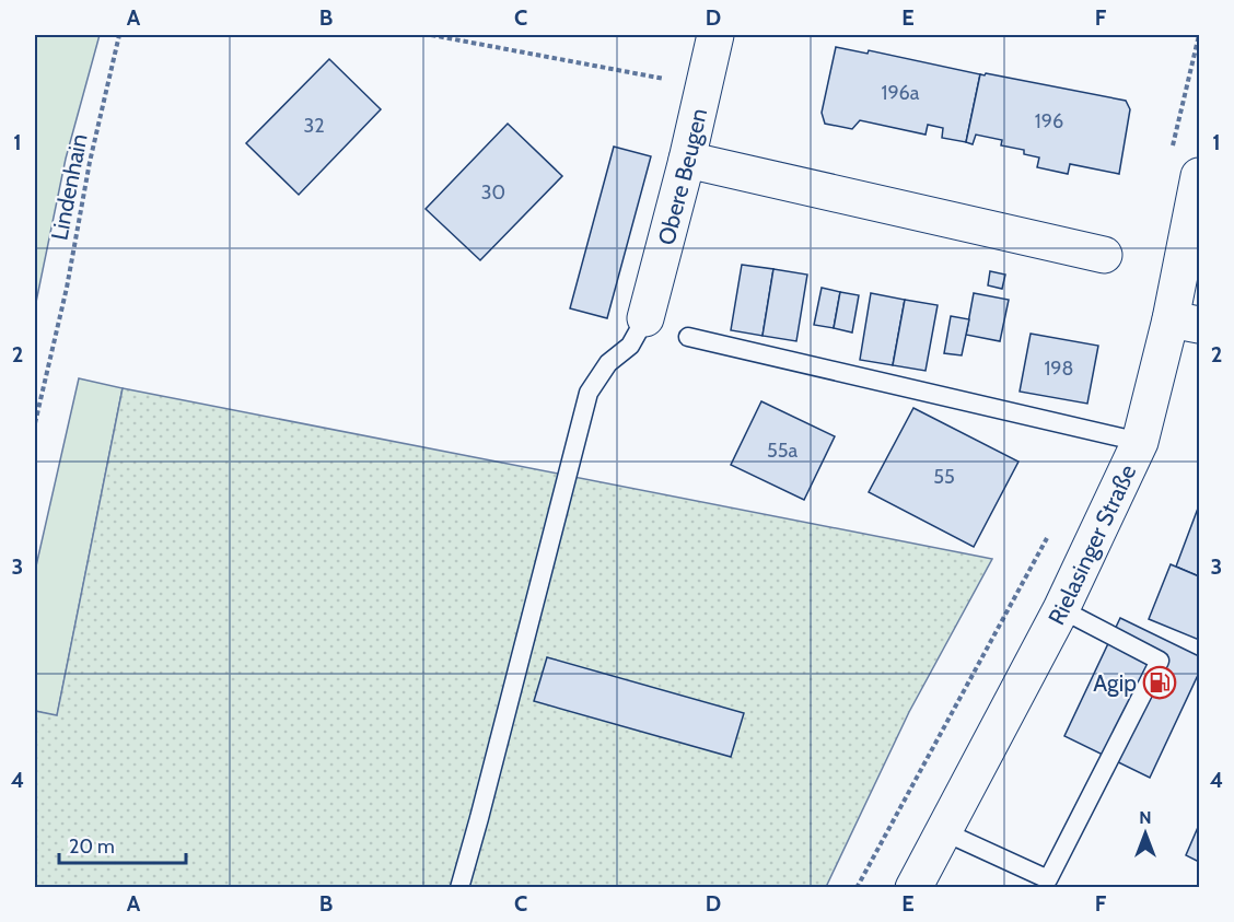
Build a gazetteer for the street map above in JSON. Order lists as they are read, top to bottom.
{
  "streets": {
    "main road": ["Obere Beugen", "Rielasinger Straße"],
    "path": ["Lindenhain"]
  },
  "places": {
    "fuel station": ["Agip"]
  },
  "house_numbers": [
    "196a",
    "196",
    "32",
    "30",
    "198",
    "55a",
    "55"
  ],
  "scale_bar": "20 m",
  "north": "top",
  "grid": {
    "columns": [
      "A",
      "B",
      "C",
      "D",
      "E",
      "F"
    ],
    "rows": [
      "1",
      "2",
      "3",
      "4"
    ]
  }
}
